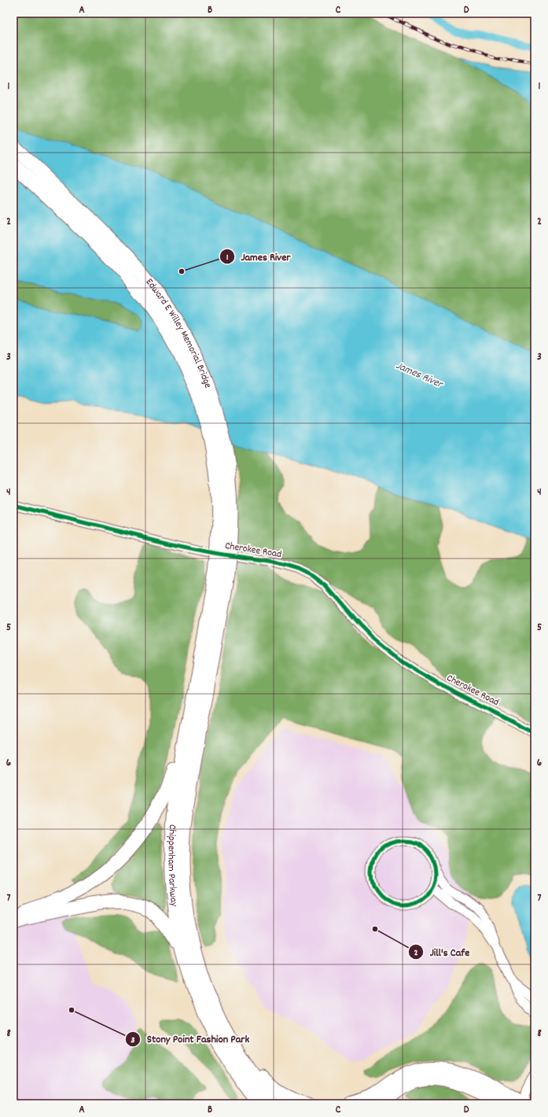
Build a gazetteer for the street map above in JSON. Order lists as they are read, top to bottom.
{
  "streets": {
    "highway": ["Edward E Willey Memorial Bridge", "Chippenham Parkway"],
    "street": ["Cherokee Road"]
  },
  "crossings": [
    ["Edward E Willey Memorial Bridge", "Chippenham Parkway"]
  ],
  "water": ["James River"],
  "places": ["James River", "Jill's Cafe", "Stony Point Fashion Park"],
  "grid": {
    "columns": [
      "A",
      "B",
      "C",
      "D"
    ],
    "rows": [
      "1",
      "2",
      "3",
      "4",
      "5",
      "6",
      "7",
      "8"
    ]
  }
}
